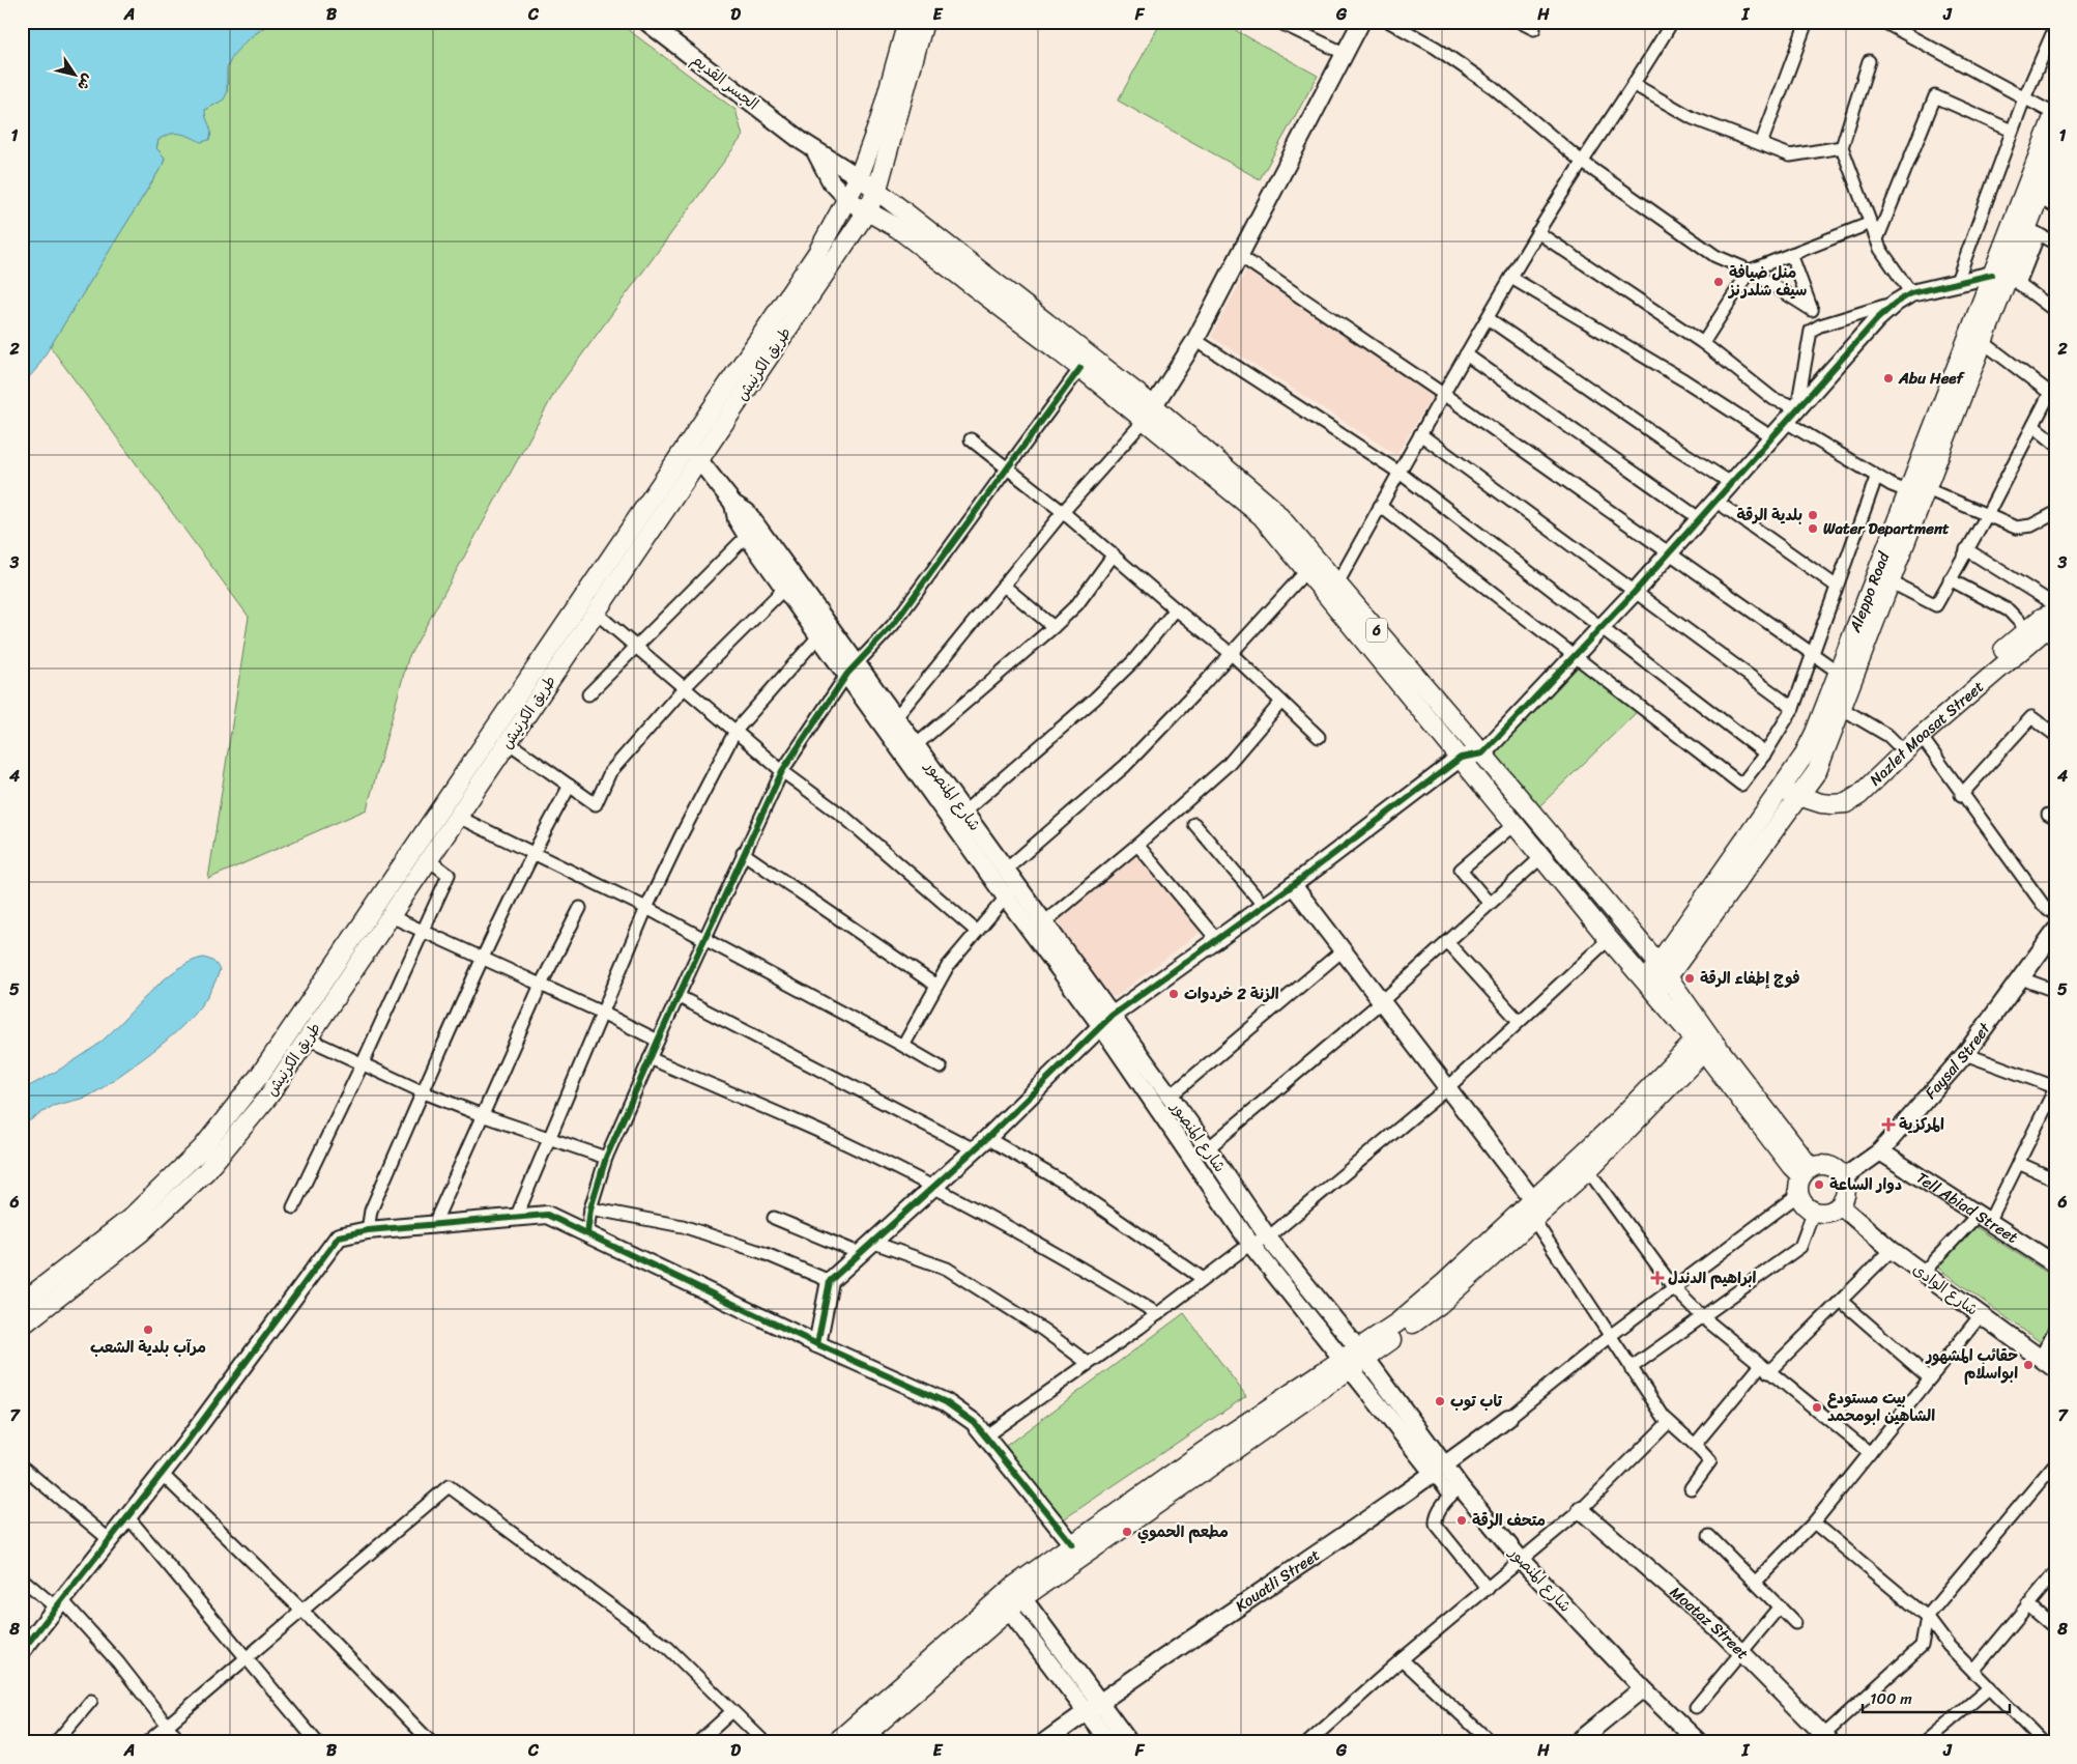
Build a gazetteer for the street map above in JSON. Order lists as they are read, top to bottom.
{
  "streets": {
    "main road": [
      "طريق الكرنيش",
      "Aleppo Road",
      "6",
      "Nazlet Moasat Street"
    ],
    "street": [
      "الجسر القديم",
      "شارع المنصور",
      "Faysal Street",
      "Tell Abiad Street",
      "شارع الوادى",
      "Kouatli Street",
      "Moataz Street"
    ]
  },
  "crossings": [
    ["الجسر القديم", "طريق الكرنيش"],
    ["الجسر القديم", "6"],
    ["طريق الكرنيش", "6"],
    ["طريق الكرنيش", "شارع المنصور"],
    ["Aleppo Road", "6"],
    ["Aleppo Road", "Nazlet Moasat Street"],
    ["6", "Faysal Street"],
    ["6", "شارع الوادى"],
    ["شارع المنصور", "Kouatli Street"],
    ["Faysal Street", "Tell Abiad Street"],
    ["Faysal Street", "شارع الوادى"]
  ],
  "places": {
    "other": [
      "منل ضيافة سيف شلدرنز",
      "Abu Heef",
      "بلدية الرقة",
      "Water Department",
      "فوج إطفاء الرقة",
      "الزنة 2 خردوات",
      "دوار الساعة",
      "مرآب بلدية الشعب",
      "حقائب المشهور ابواسلام",
      "تاب توب",
      "بيت مستودع الشاهين ابومحمد",
      "متحف الرقة",
      "مطعم الحموي"
    ],
    "health": ["المركزية", "ابراهيم الدندل"]
  },
  "scale_bar": "100 m",
  "north": "bottom right",
  "grid": {
    "columns": [
      "A",
      "B",
      "C",
      "D",
      "E",
      "F",
      "G",
      "H",
      "I",
      "J"
    ],
    "rows": [
      "1",
      "2",
      "3",
      "4",
      "5",
      "6",
      "7",
      "8"
    ]
  }
}
